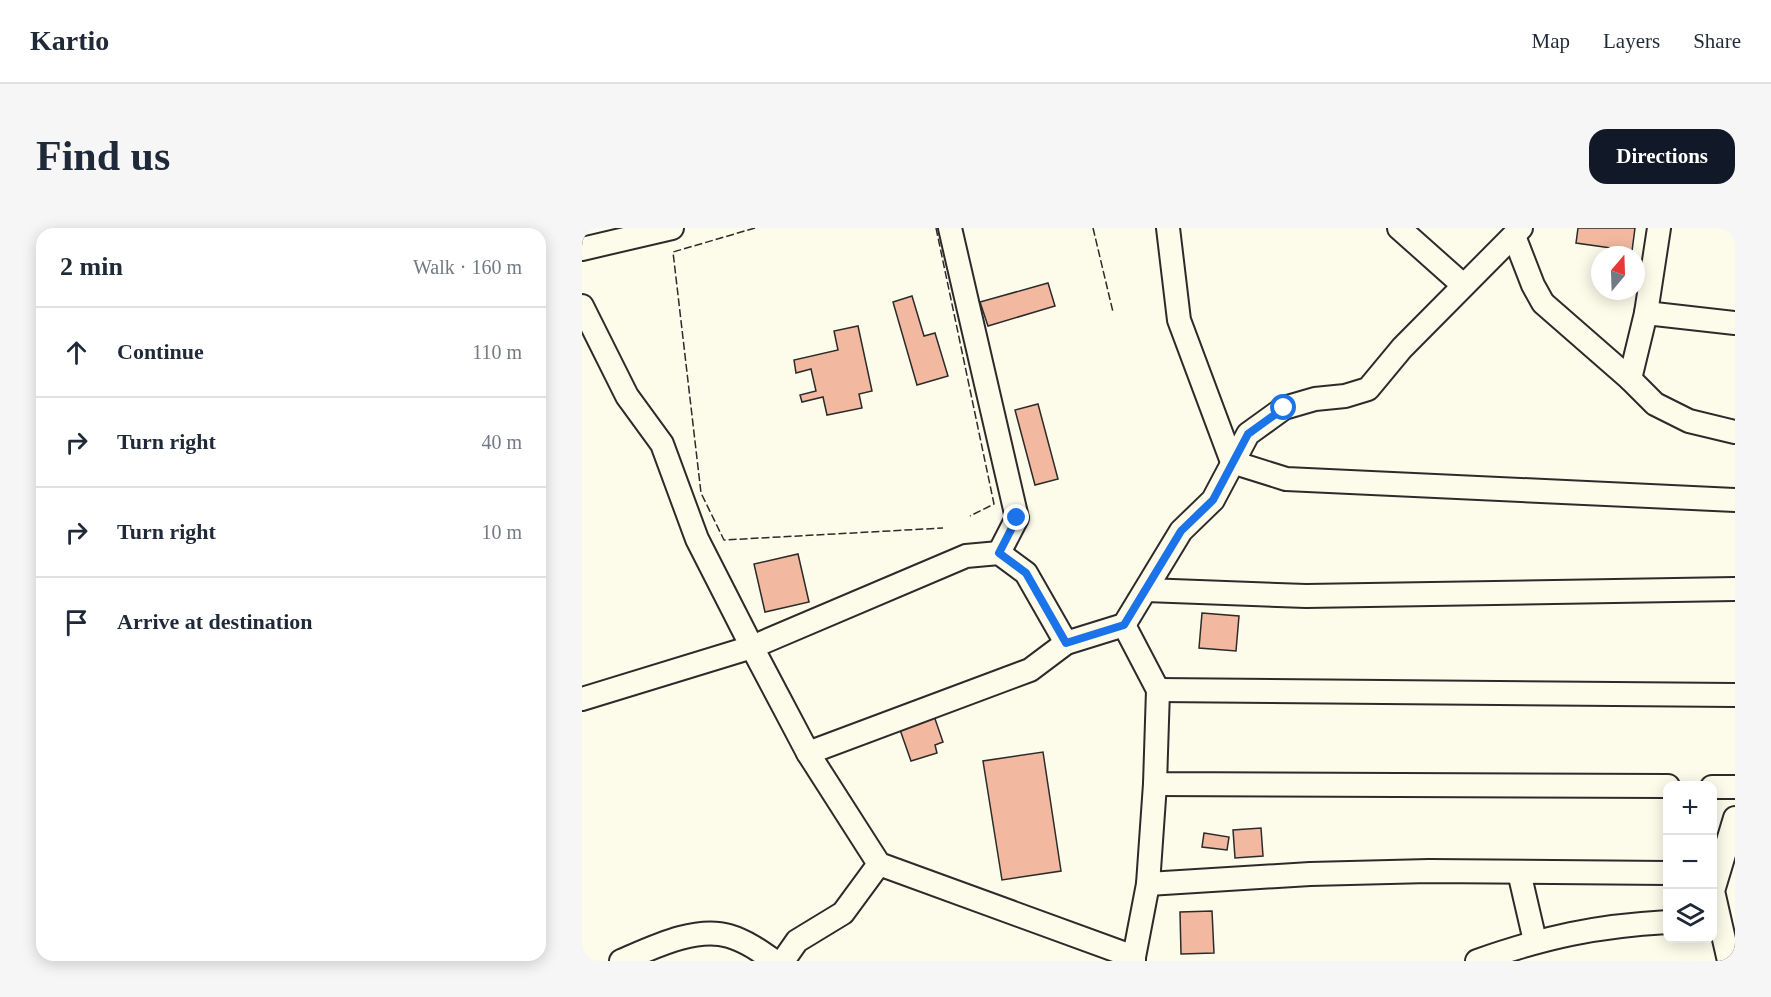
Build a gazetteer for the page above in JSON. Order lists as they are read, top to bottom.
{
  "north": "top",
  "page": {
    "header": "Kartio",
    "nav": ["Map", "Layers", "Share"],
    "buttons": "Directions",
    "title": "Find us",
    "heading": ["2 min", "Walk · 160 m"],
    "list": [
      ["Continue", "110 m"],
      ["Turn right", "40 m"],
      ["Turn right", "10 m"],
      "Arrive at destination"
    ],
    "map_buttons": ["+", "−"]
  }
}
